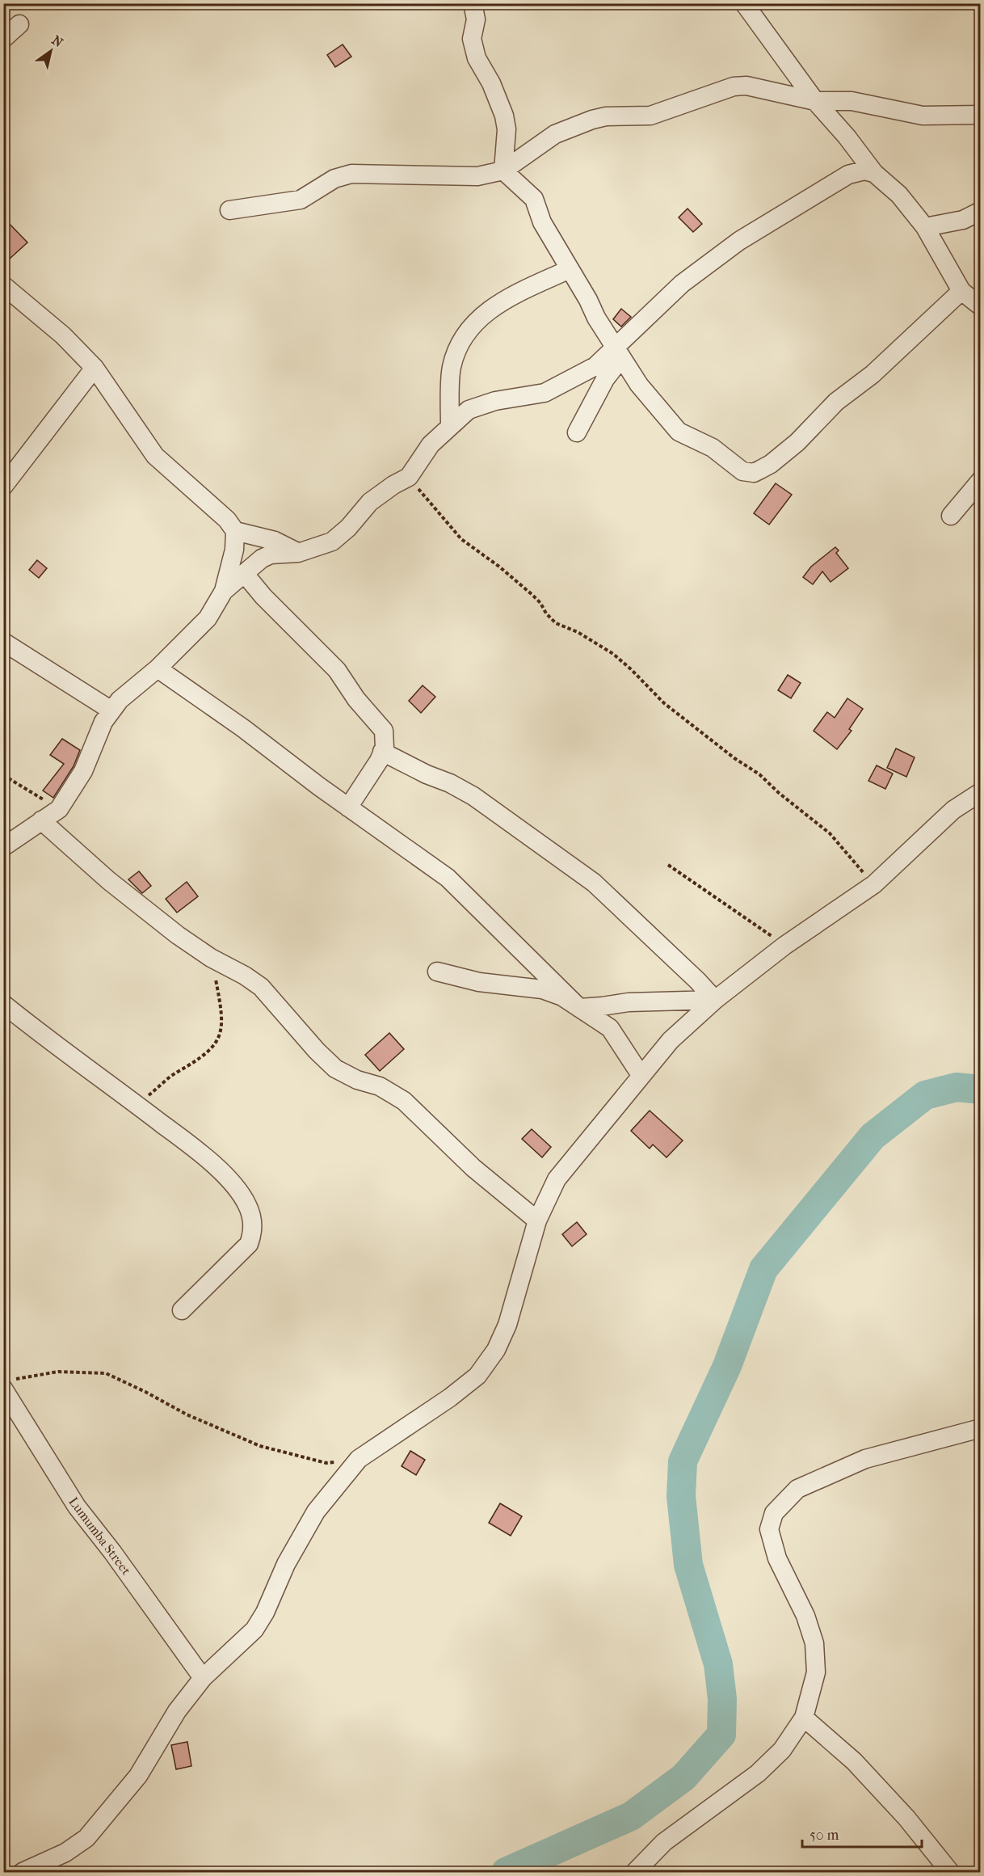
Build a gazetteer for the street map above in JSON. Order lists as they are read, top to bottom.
{
  "streets": {
    "street": ["Lumumba Street"]
  },
  "scale_bar": "50 m",
  "north": "top right"
}
